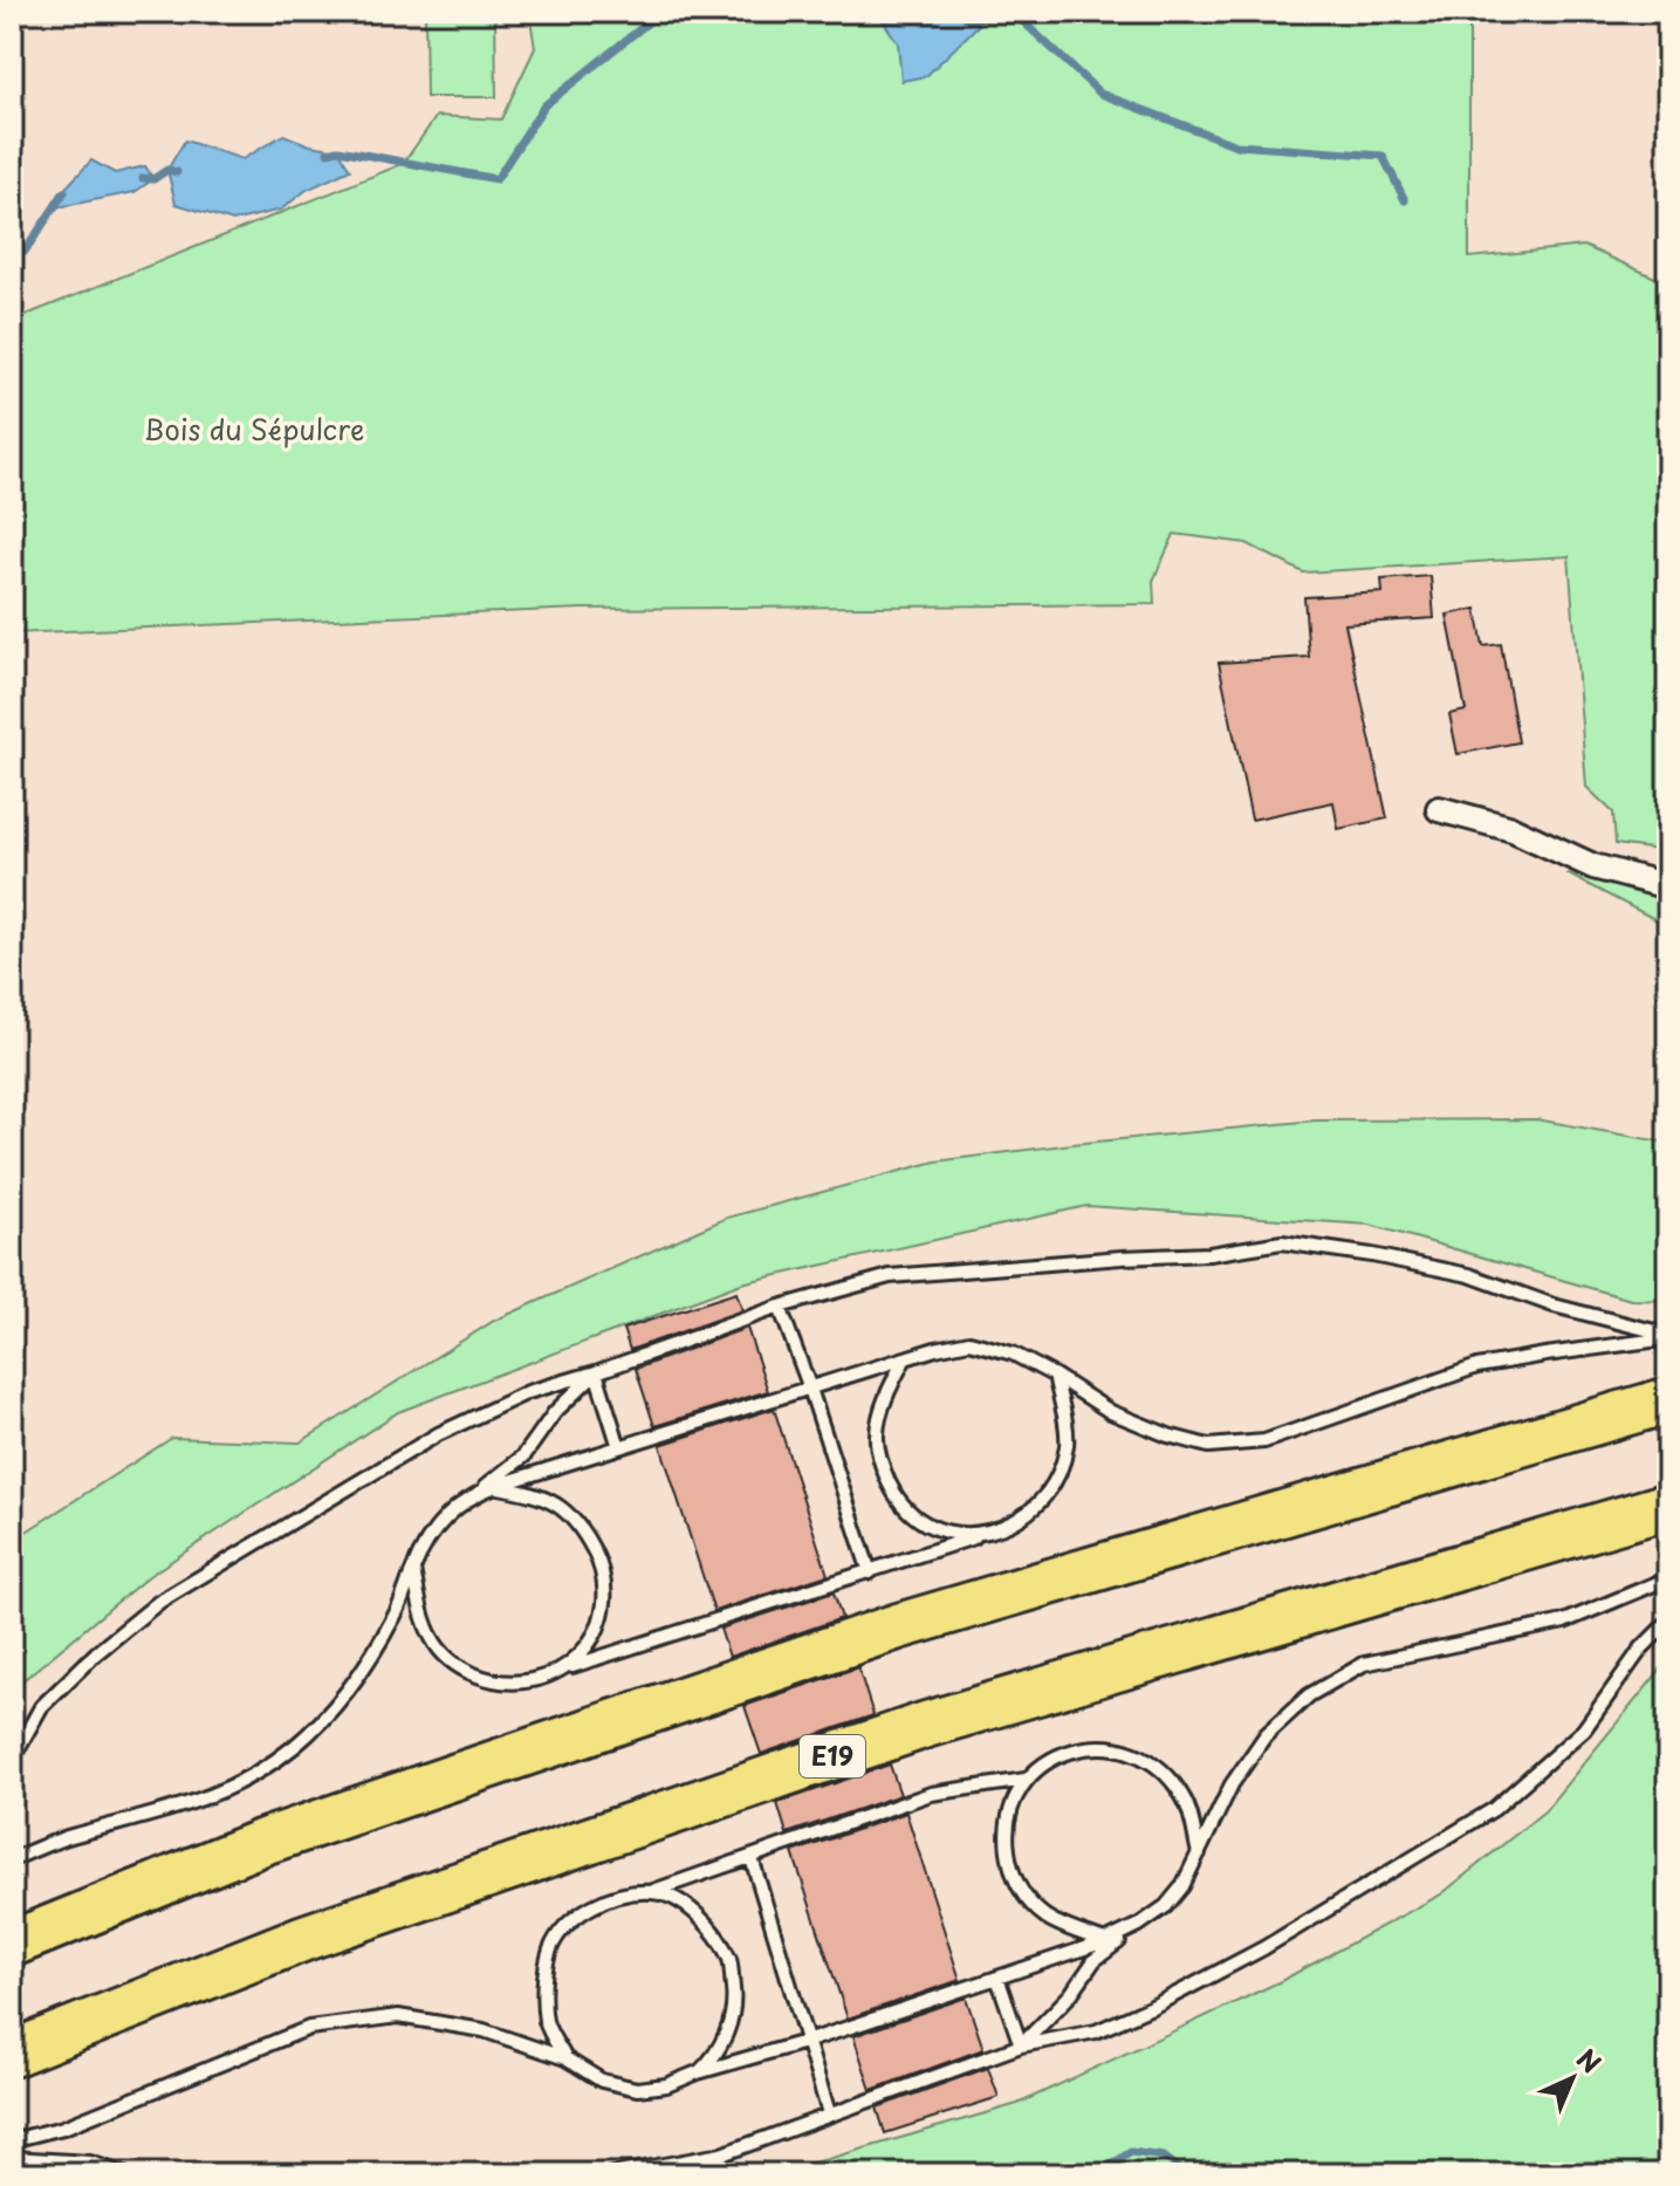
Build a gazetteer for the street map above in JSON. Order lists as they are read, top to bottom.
{
  "streets": {
    "highway": ["E19"]
  },
  "parks": ["Bois du Sépulcre"],
  "north": "top right"
}
